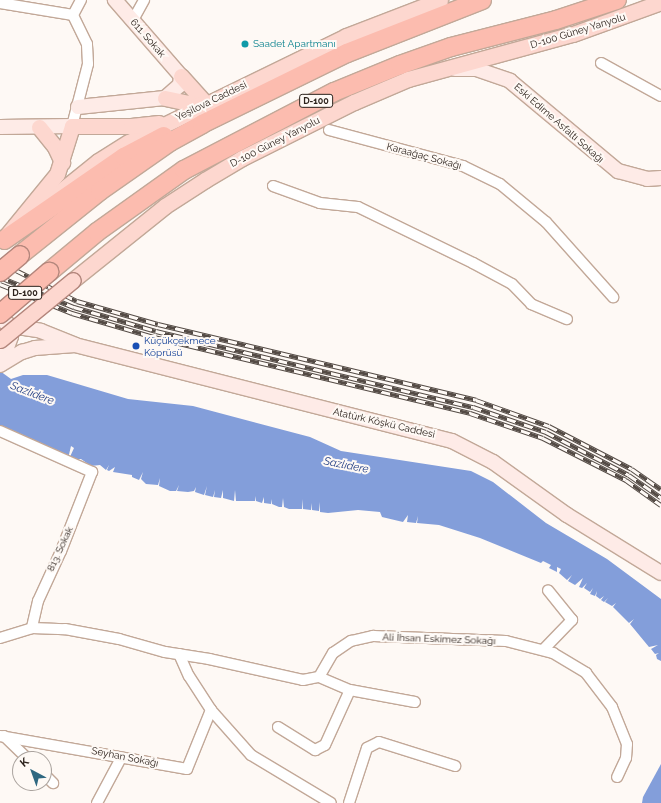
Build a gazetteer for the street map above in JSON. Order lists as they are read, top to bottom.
{
  "streets": {
    "highway": ["D-100"],
    "main road": [
      "D-100 Güney Yanyolu",
      "611. Sokak",
      "Yeşilova Caddesi",
      "Eski Edirne Asfaltı Sokağı",
      "Atatürk Köşkü Caddesi"
    ],
    "street": [
      "Karaağaç Sokağı",
      "813. Sokak",
      "Ali İhsan Eskimez Sokağı",
      "Seyhan Sokağı"
    ]
  },
  "crossings": [
    ["D-100 Güney Yanyolu", "Eski Edirne Asfaltı Sokağı"]
  ],
  "water": ["Sazlıdere"],
  "places": ["Saadet Apartmanı", "Küçükçekmece Köprüsü"],
  "north": "top left"
}
